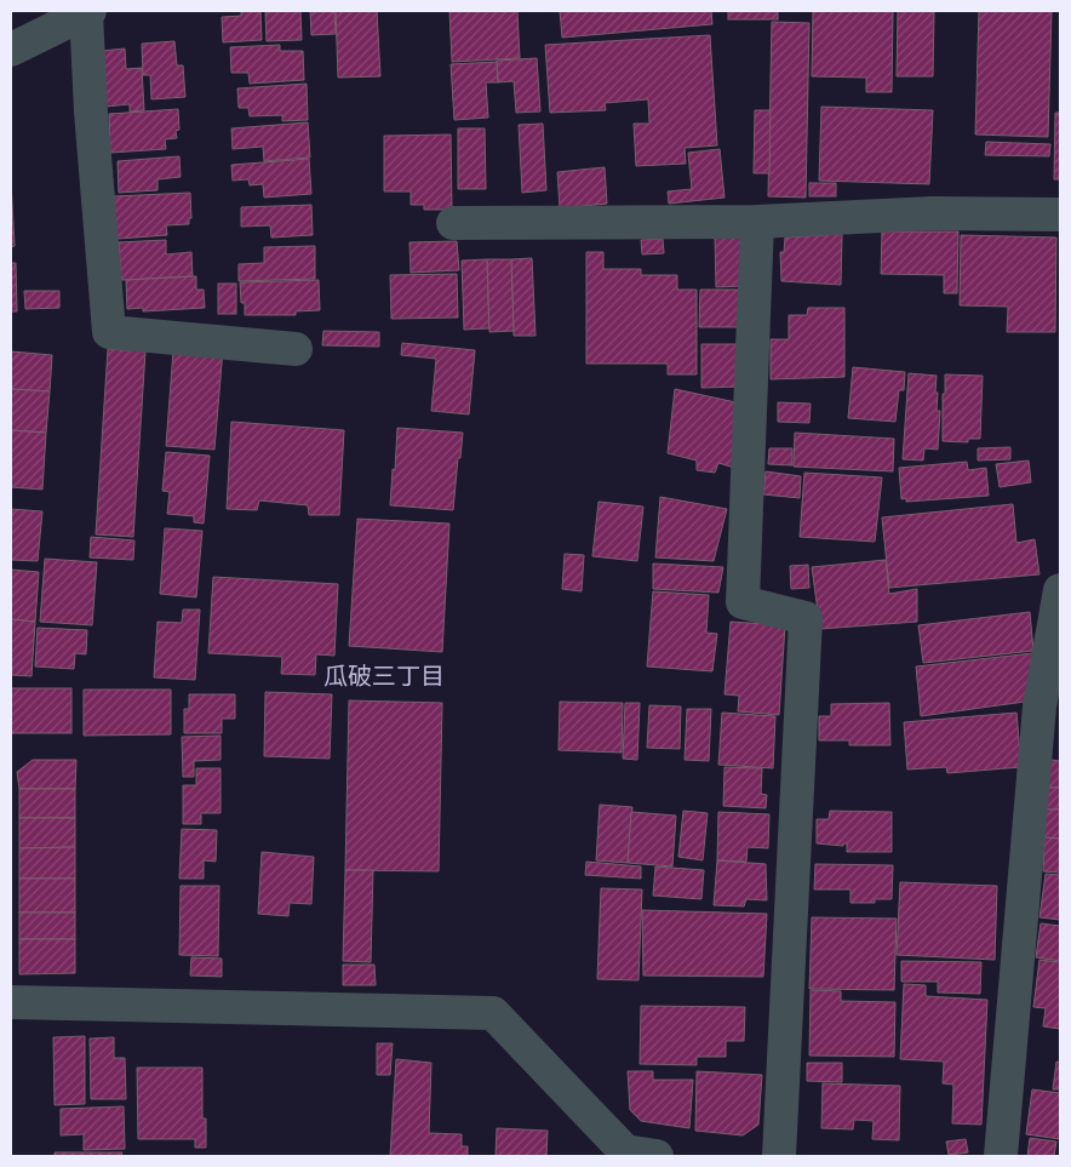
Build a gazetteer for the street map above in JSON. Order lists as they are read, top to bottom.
{
  "districts": ["瓜破三丁目"]
}
